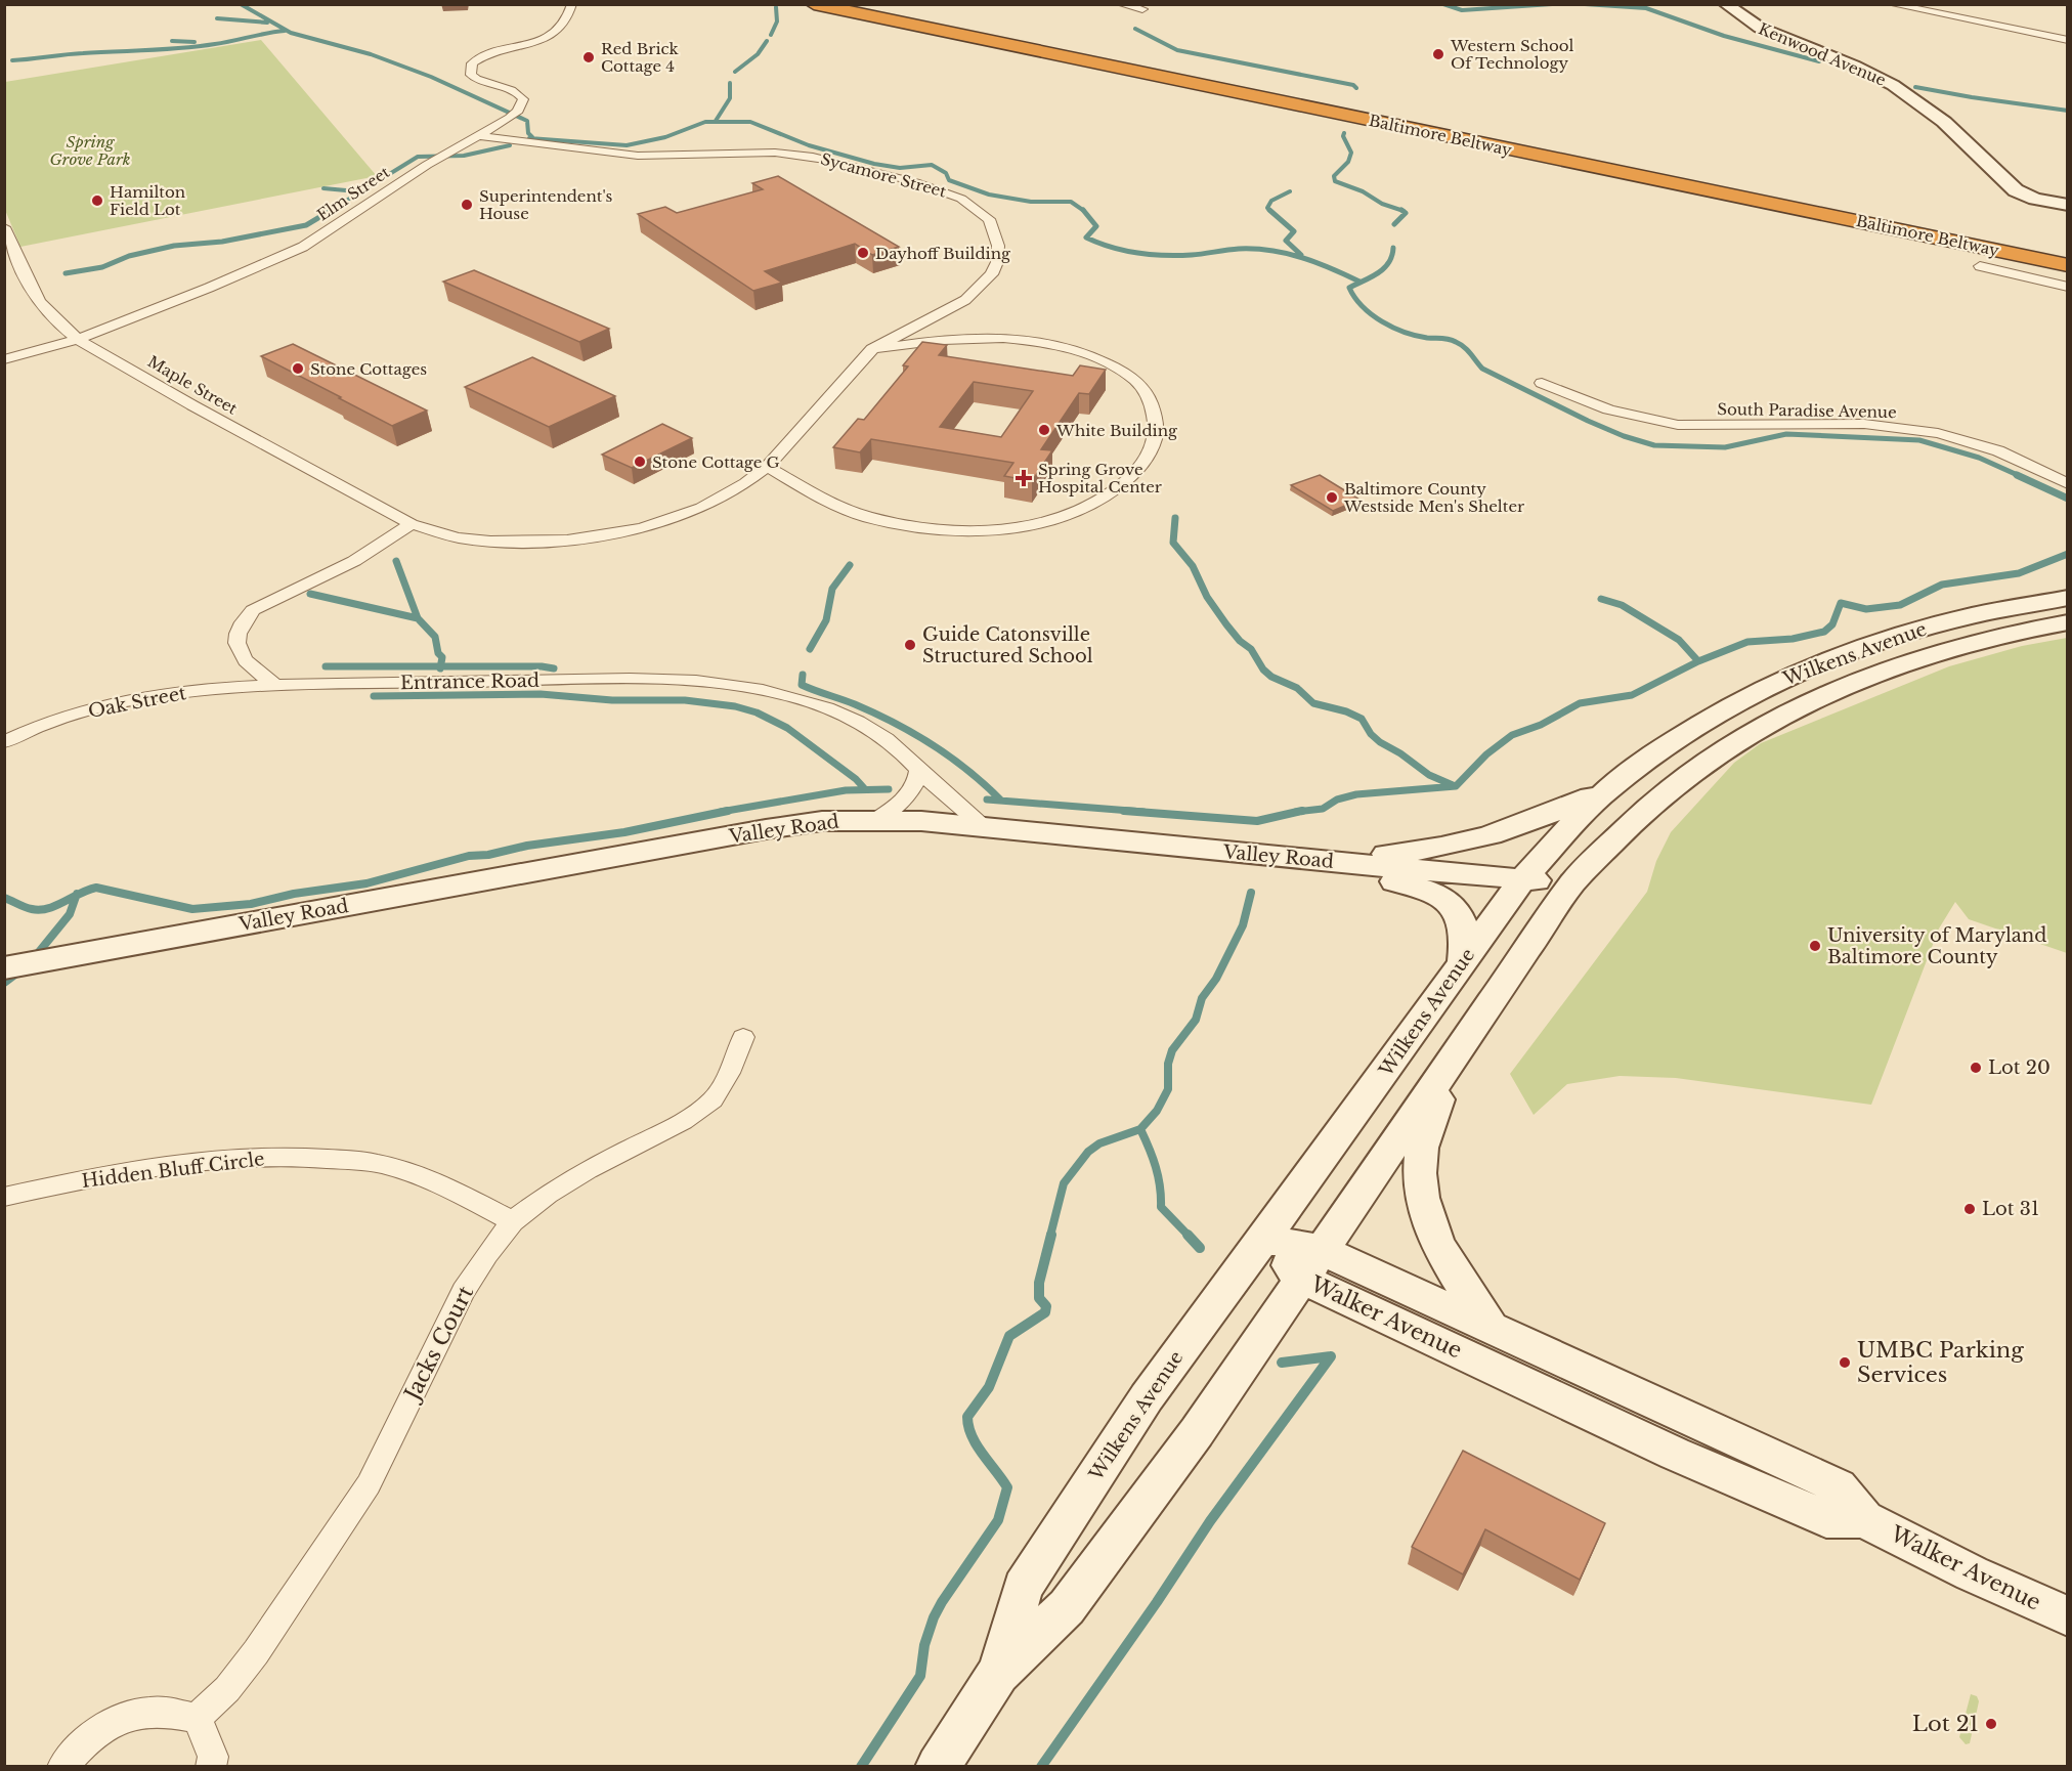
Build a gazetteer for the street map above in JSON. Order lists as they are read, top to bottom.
{
  "streets": {
    "highway": ["Baltimore Beltway"],
    "main road": [
      "Kenwood Avenue",
      "Wilkens Avenue",
      "Valley Road",
      "Walker Avenue"
    ],
    "street": [
      "Sycamore Street",
      "Elm Street",
      "Maple Street",
      "South Paradise Avenue",
      "Entrance Road",
      "Oak Street",
      "Hidden Bluff Circle",
      "Jacks Court"
    ]
  },
  "crossings": [
    ["Sycamore Street", "Elm Street"],
    ["Sycamore Street", "Maple Street"],
    ["Elm Street", "Maple Street"],
    ["Wilkens Avenue", "Valley Road"],
    ["Wilkens Avenue", "Walker Avenue"],
    ["Entrance Road", "Oak Street"],
    ["Entrance Road", "Valley Road"],
    ["Hidden Bluff Circle", "Jacks Court"]
  ],
  "parks": ["Spring Grove Park"],
  "places": {
    "other": [
      "Western School Of Technology",
      "Red Brick Cottage 4",
      "Hamilton Field Lot",
      "Superintendent's House",
      "Dayhoff Building",
      "Stone Cottages",
      "White Building",
      "Stone Cottage G",
      "Baltimore County Westside Men's Shelter",
      "Guide Catonsville Structured School",
      "University of Maryland Baltimore County",
      "Lot 20",
      "Lot 31",
      "UMBC Parking Services",
      "Lot 21"
    ],
    "health": ["Spring Grove Hospital Center"]
  }
}
